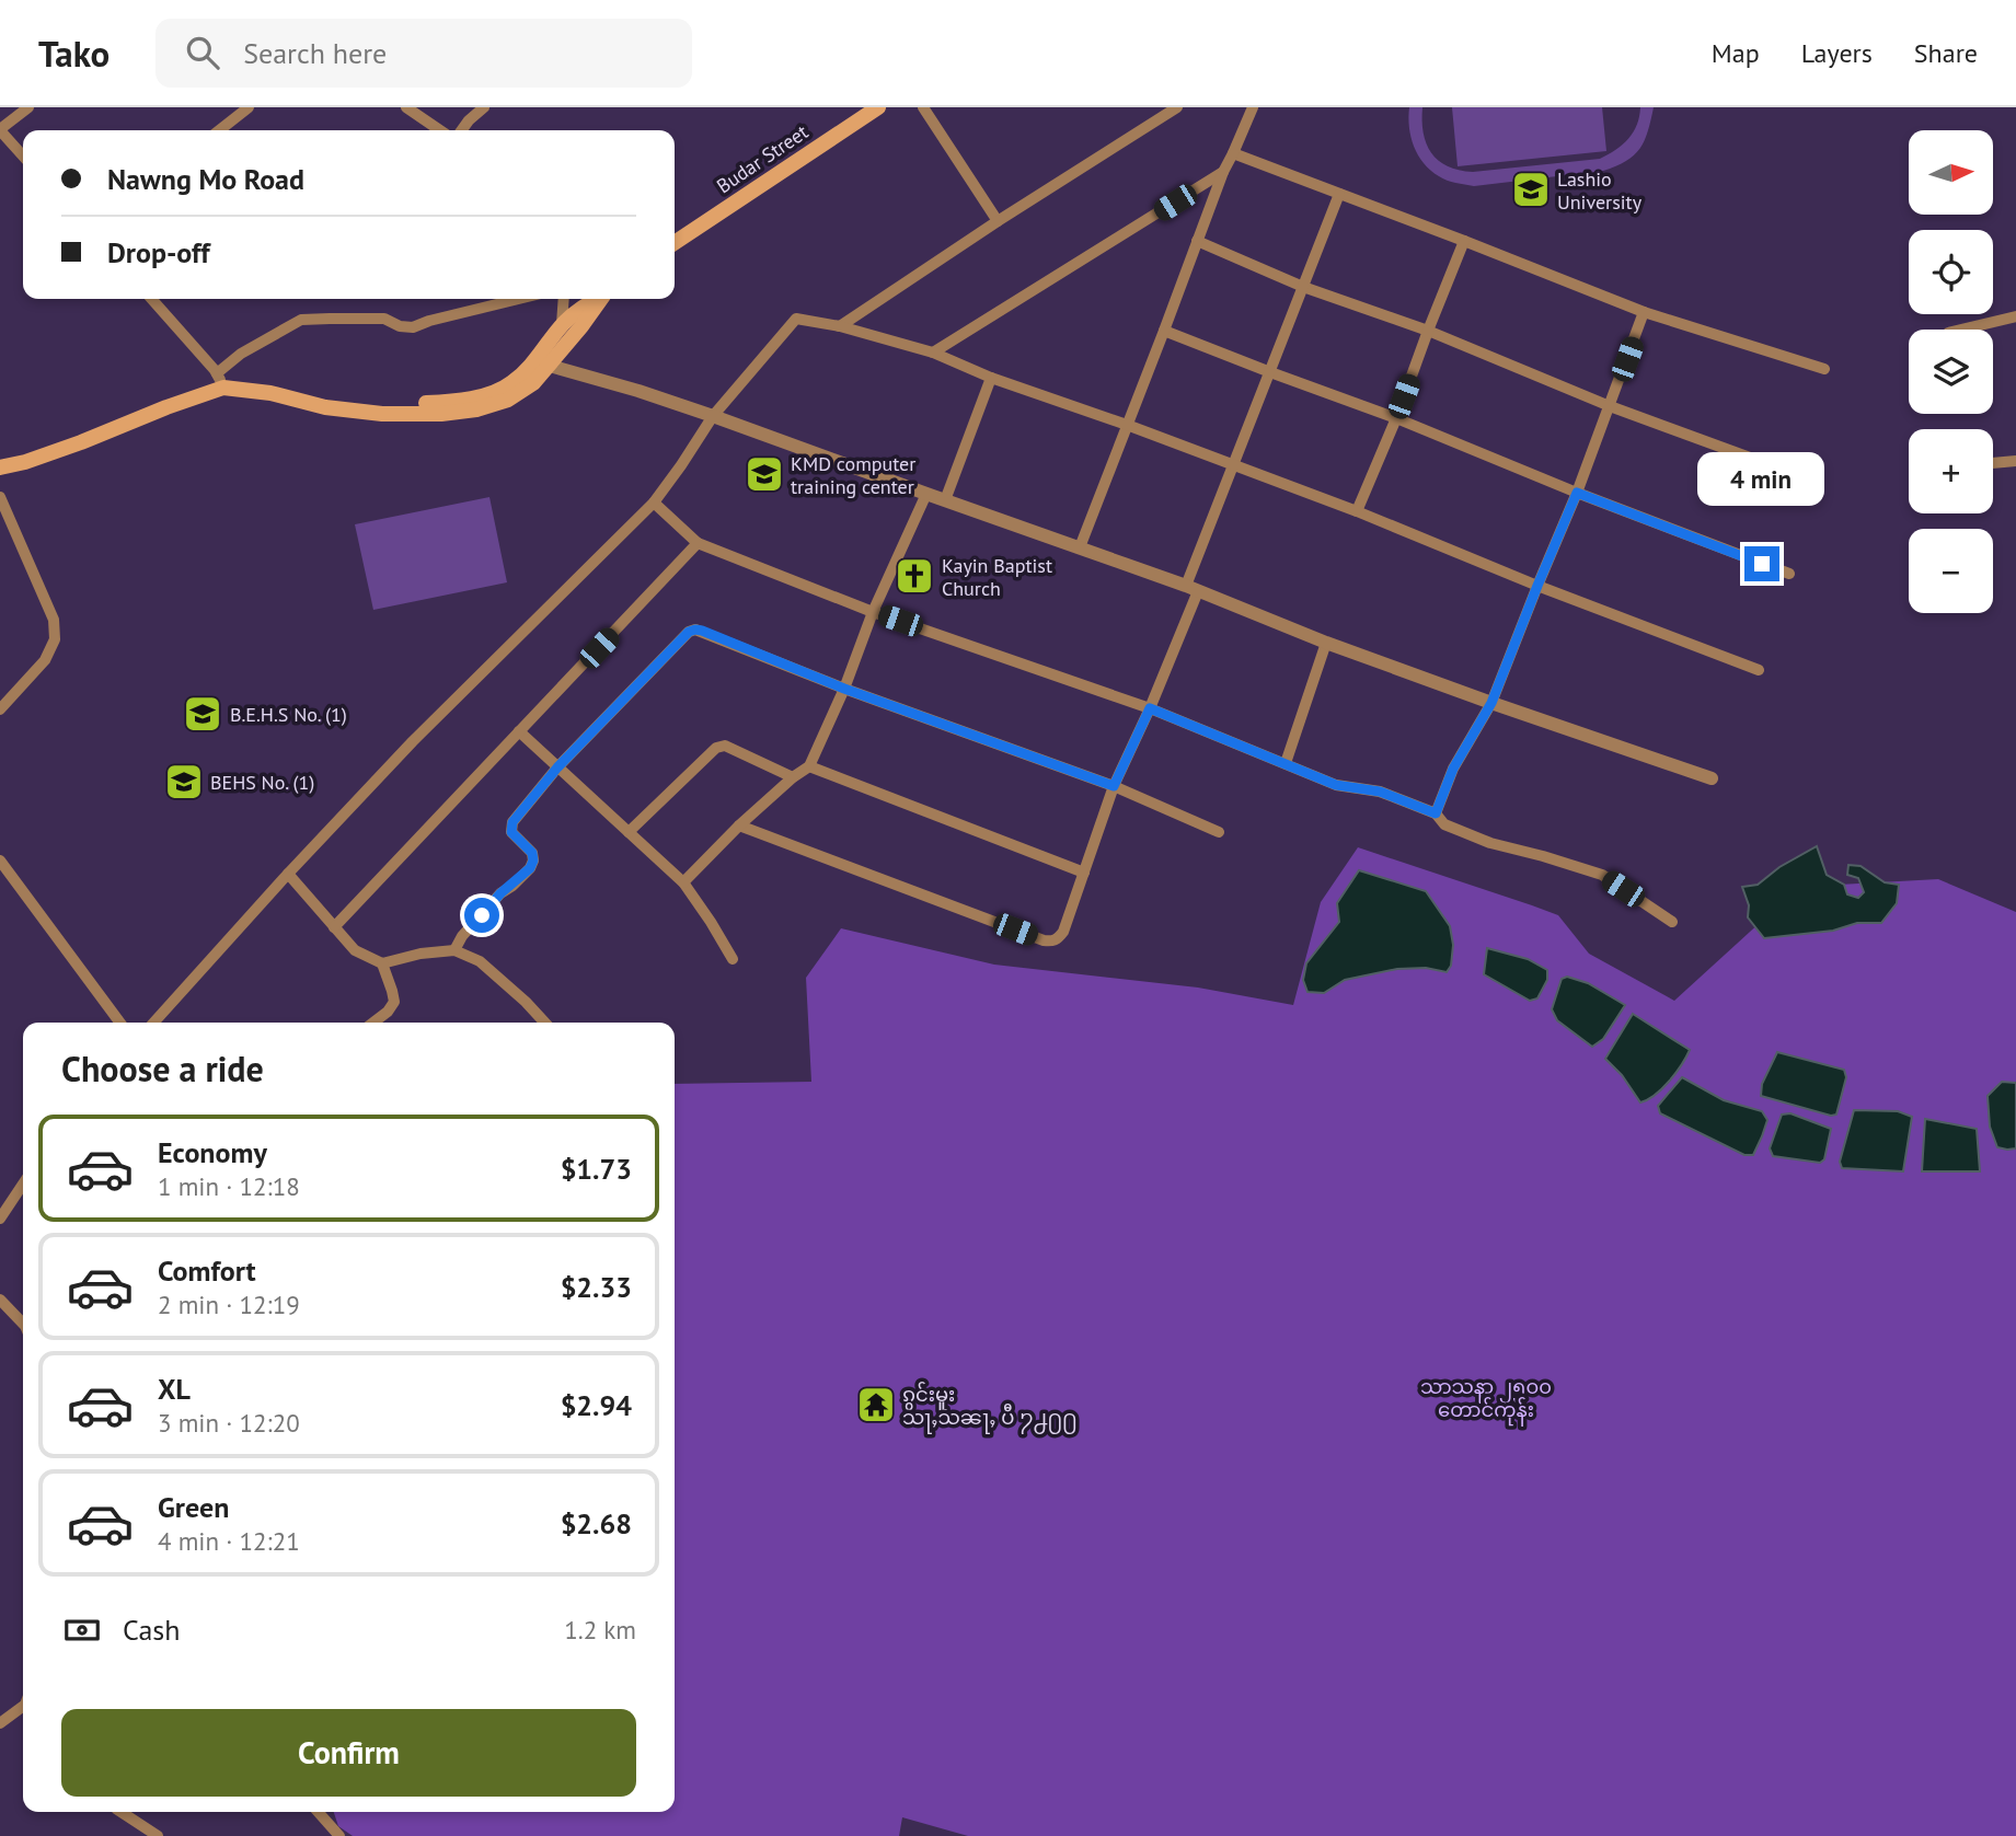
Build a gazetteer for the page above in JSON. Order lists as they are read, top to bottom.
{
  "streets": {
    "main road": ["Budar Street"]
  },
  "parks": ["သာသနာ ၂၅၀၀ တောင်ကုန်း"],
  "places": {
    "school or university": [
      "Lashio University",
      "KMD computer training center",
      "B.E.H.S No. (1)",
      "BEHS No. (1)"
    ],
    "church": ["Kayin Baptist Church"],
    "temple": ["ၵွင်းမူး သႃႇသၼႃႇ ပီ ႒႕႐႐"]
  },
  "north": "right",
  "page": {
    "header": "Tako",
    "search": "Search here",
    "nav": ["Map", "Layers", "Share"],
    "map_buttons": ["+", "−"],
    "banner": ["Nawng Mo Road", "Drop-off"],
    "bubble": "4 min",
    "heading": "Choose a ride",
    "list": [
      {
        "name": "Economy",
        "note": "1 min · 12:18",
        "value": "$1.73"
      },
      {
        "name": "Comfort",
        "note": "2 min · 12:19",
        "value": "$2.33"
      },
      {
        "name": "XL",
        "note": "3 min · 12:20",
        "value": "$2.94"
      },
      {
        "name": "Green",
        "note": "4 min · 12:21",
        "value": "$2.68"
      }
    ],
    "pay": ["Cash", "1.2 km"],
    "buttons": "Confirm"
  }
}
